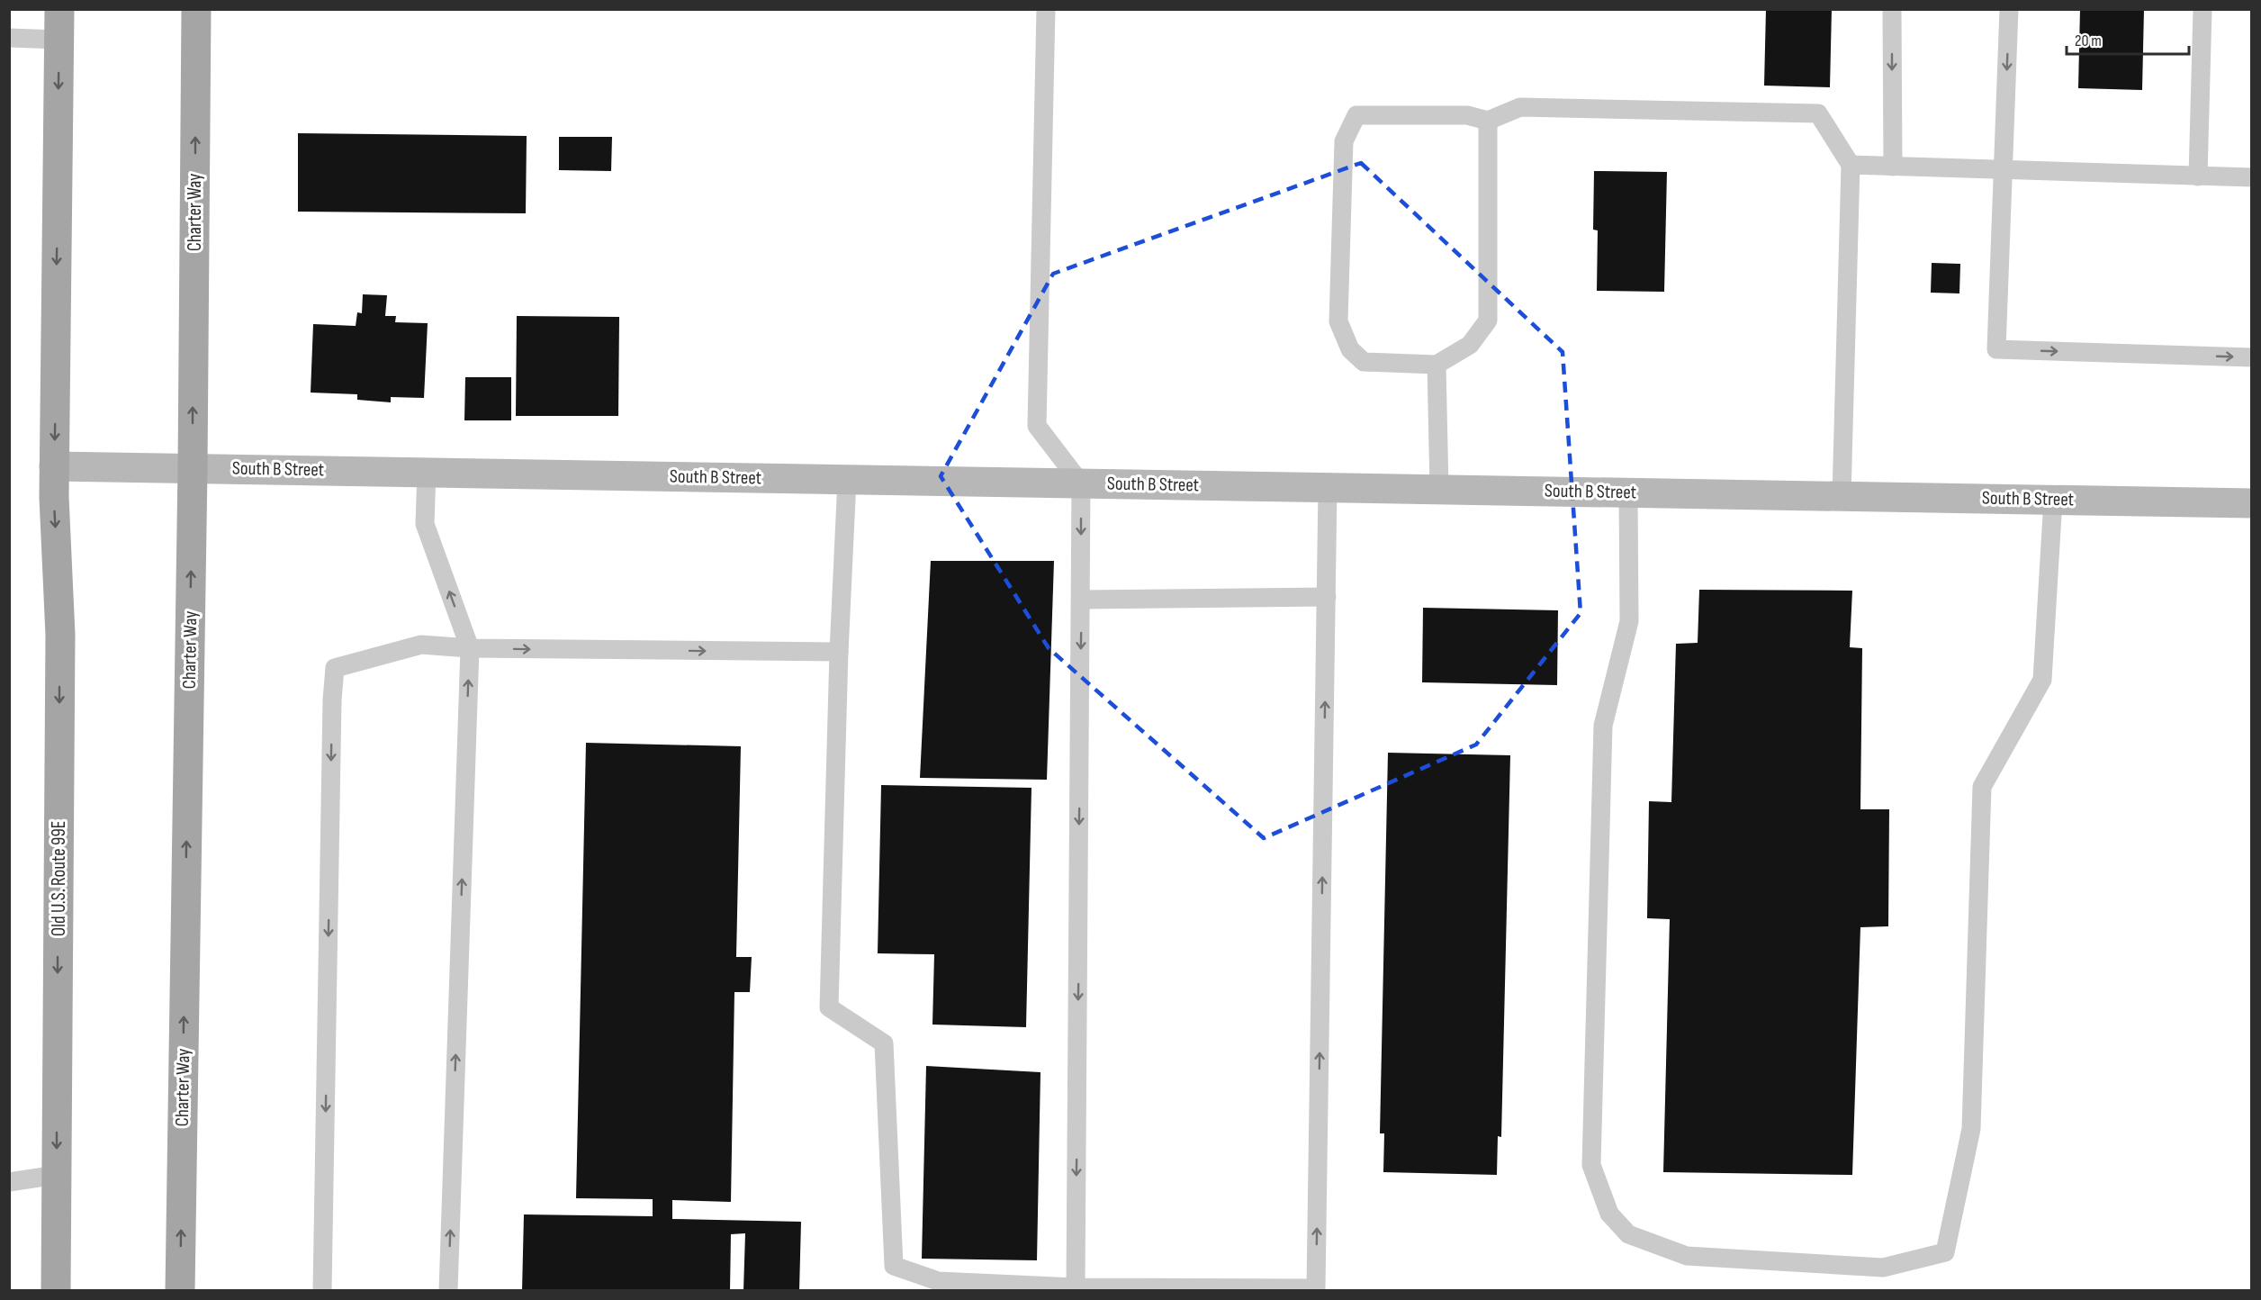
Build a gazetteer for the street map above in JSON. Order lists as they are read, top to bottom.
{
  "streets": {
    "main road": ["Charter Way", "Old U.S. Route 99E"],
    "street": ["South B Street"]
  },
  "crossings": [
    ["Charter Way", "South B Street"],
    ["South B Street", "Old U.S. Route 99E"]
  ],
  "one_way": ["Old U.S. Route 99E"],
  "scale_bar": "20 m"
}
